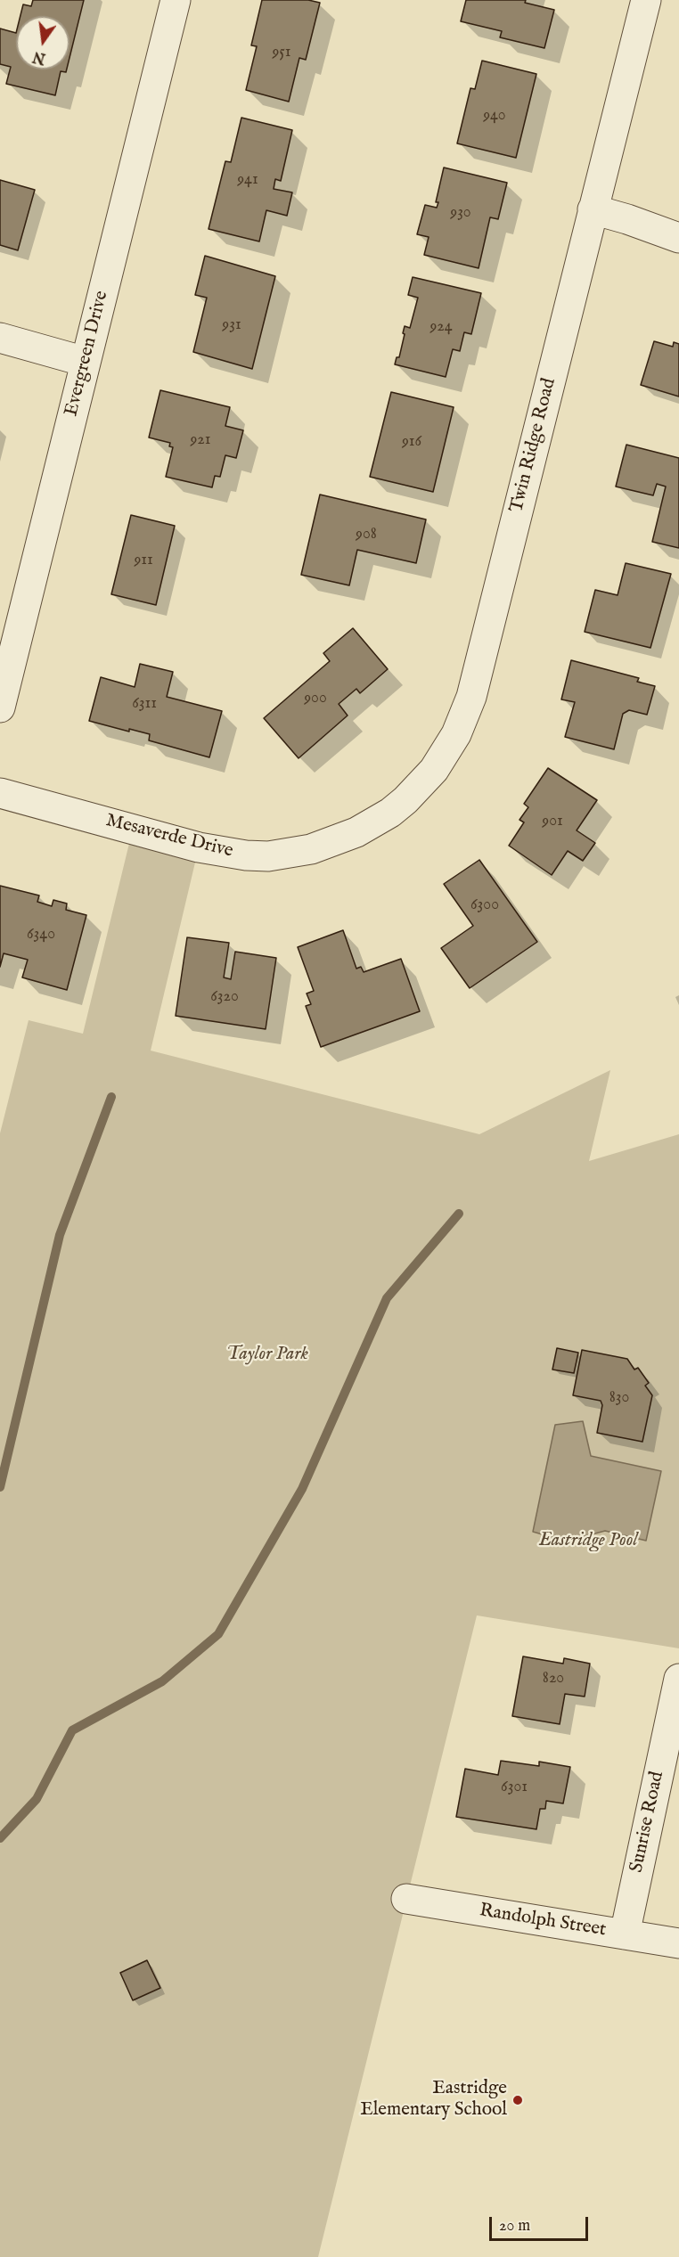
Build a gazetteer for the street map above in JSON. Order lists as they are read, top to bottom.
{
  "streets": {
    "street": [
      "Evergreen Drive",
      "Twin Ridge Road",
      "Mesaverde Drive",
      "Sunrise Road",
      "Randolph Street"
    ]
  },
  "crossings": [
    ["Twin Ridge Road", "Mesaverde Drive"],
    ["Sunrise Road", "Randolph Street"]
  ],
  "parks": ["Taylor Park", "Eastridge Pool"],
  "places": ["Eastridge Elementary School"],
  "house_numbers": [
    "951",
    "940",
    "941",
    "930",
    "931",
    "924",
    "921",
    "916",
    "908",
    "911",
    "900",
    "6311",
    "901",
    "6300",
    "6340",
    "6320",
    "830",
    "820",
    "6301"
  ],
  "scale_bar": "20 m",
  "north": "bottom"
}
